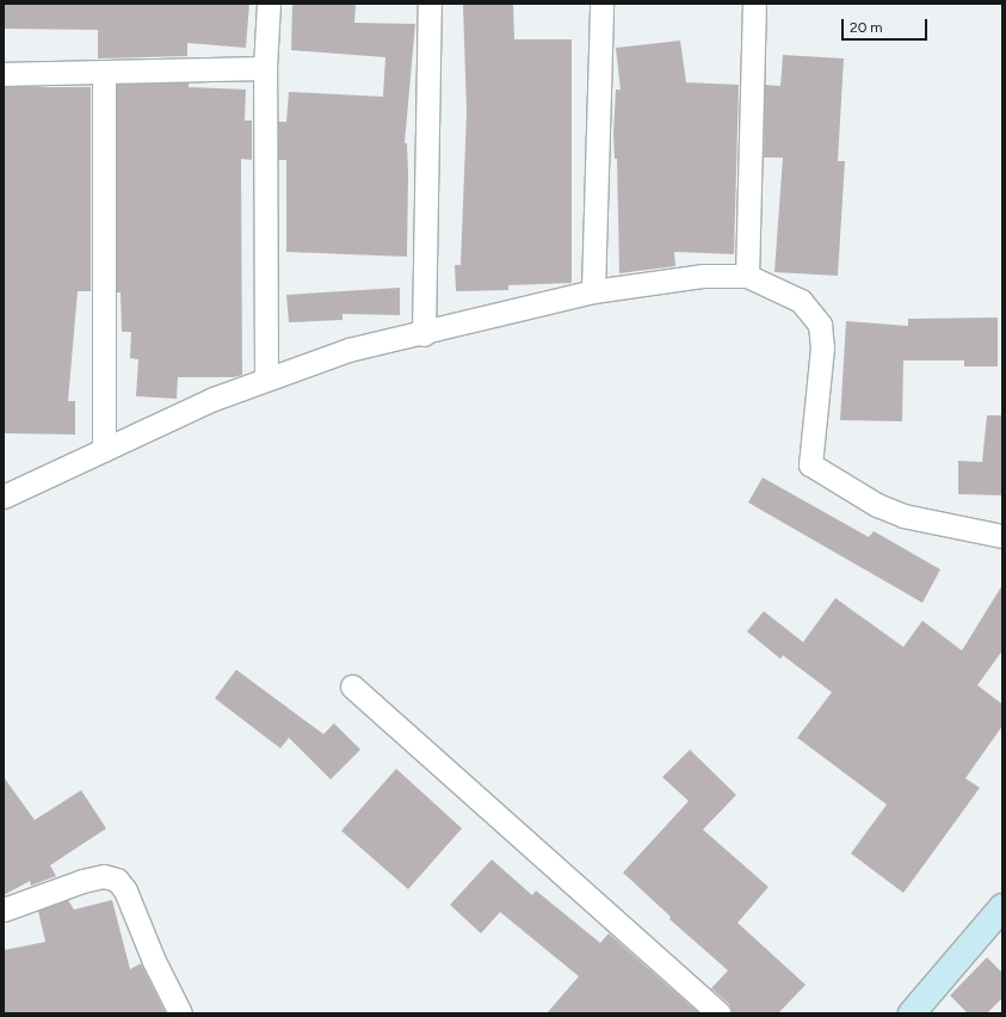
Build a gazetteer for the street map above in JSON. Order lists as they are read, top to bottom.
{
  "scale_bar": "20 m"
}
